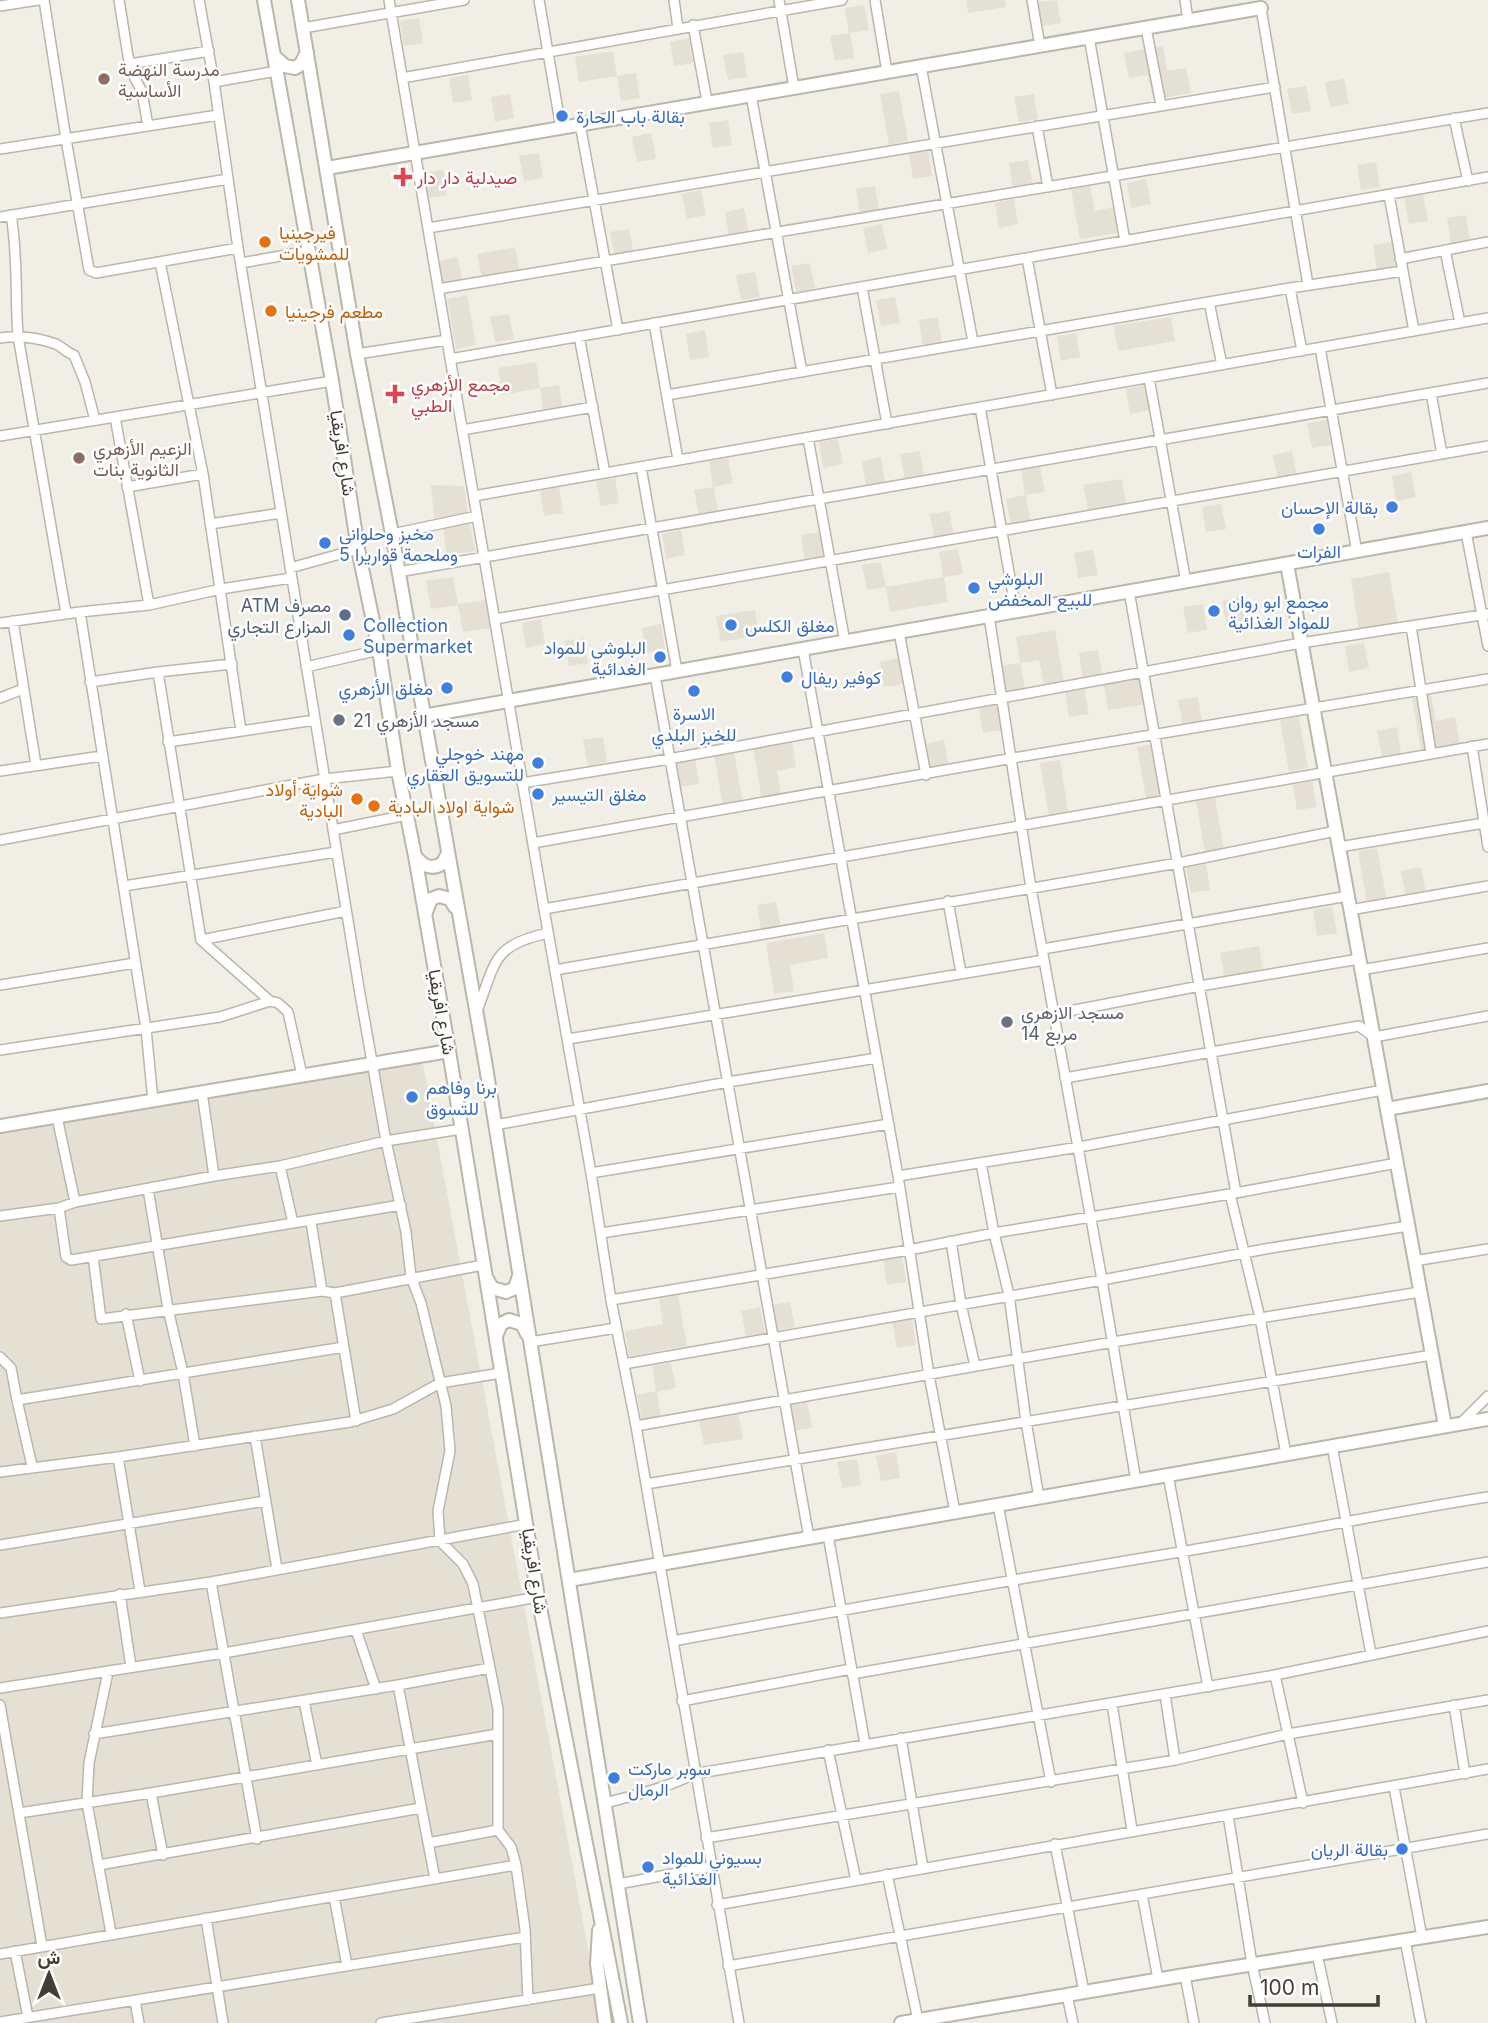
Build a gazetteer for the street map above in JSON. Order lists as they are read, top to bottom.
{
  "streets": {
    "street": ["شارع افريقيا"]
  },
  "places": {
    "other": [
      "مدرسة النهضة الأساسية",
      "بقالة باب الحارة",
      "فيرجينيا للمشويات",
      "مطعم فرجينيا",
      "الزعيم الأزهري الثانوية بنات",
      "بقالة الإحسان",
      "الفرات",
      "مخبز وحلواني وملحمة قواريرا 5",
      "البلوشي للبيع المخفض",
      "مجمع ابو روان للمواد الغذائية",
      "ATM مصرف المزارع التجاري",
      "مغلق الكلس",
      "Collection Supermarket",
      "البلوشي للمواد الغدائية",
      "كوفير ريفال",
      "مغلق الأزهري",
      "الاسرة للخبز البلدي",
      "مسجد الأزهري 21",
      "مهند خوجلي للتسويق العقاري",
      "مغلق التيسير",
      "شواية أولاد البادية",
      "شواية اولاد البادية",
      "مسجد الازهري مربع 14",
      "برنا وفاهم للتسوق",
      "سوبر ماركت الرمال",
      "بقالة الريان",
      "بسيوني للمواد الغذائية"
    ],
    "health": ["صيدلية دار دار", "مجمع الأزهري الطبي"]
  },
  "scale_bar": "100 m",
  "north": "top"
}
